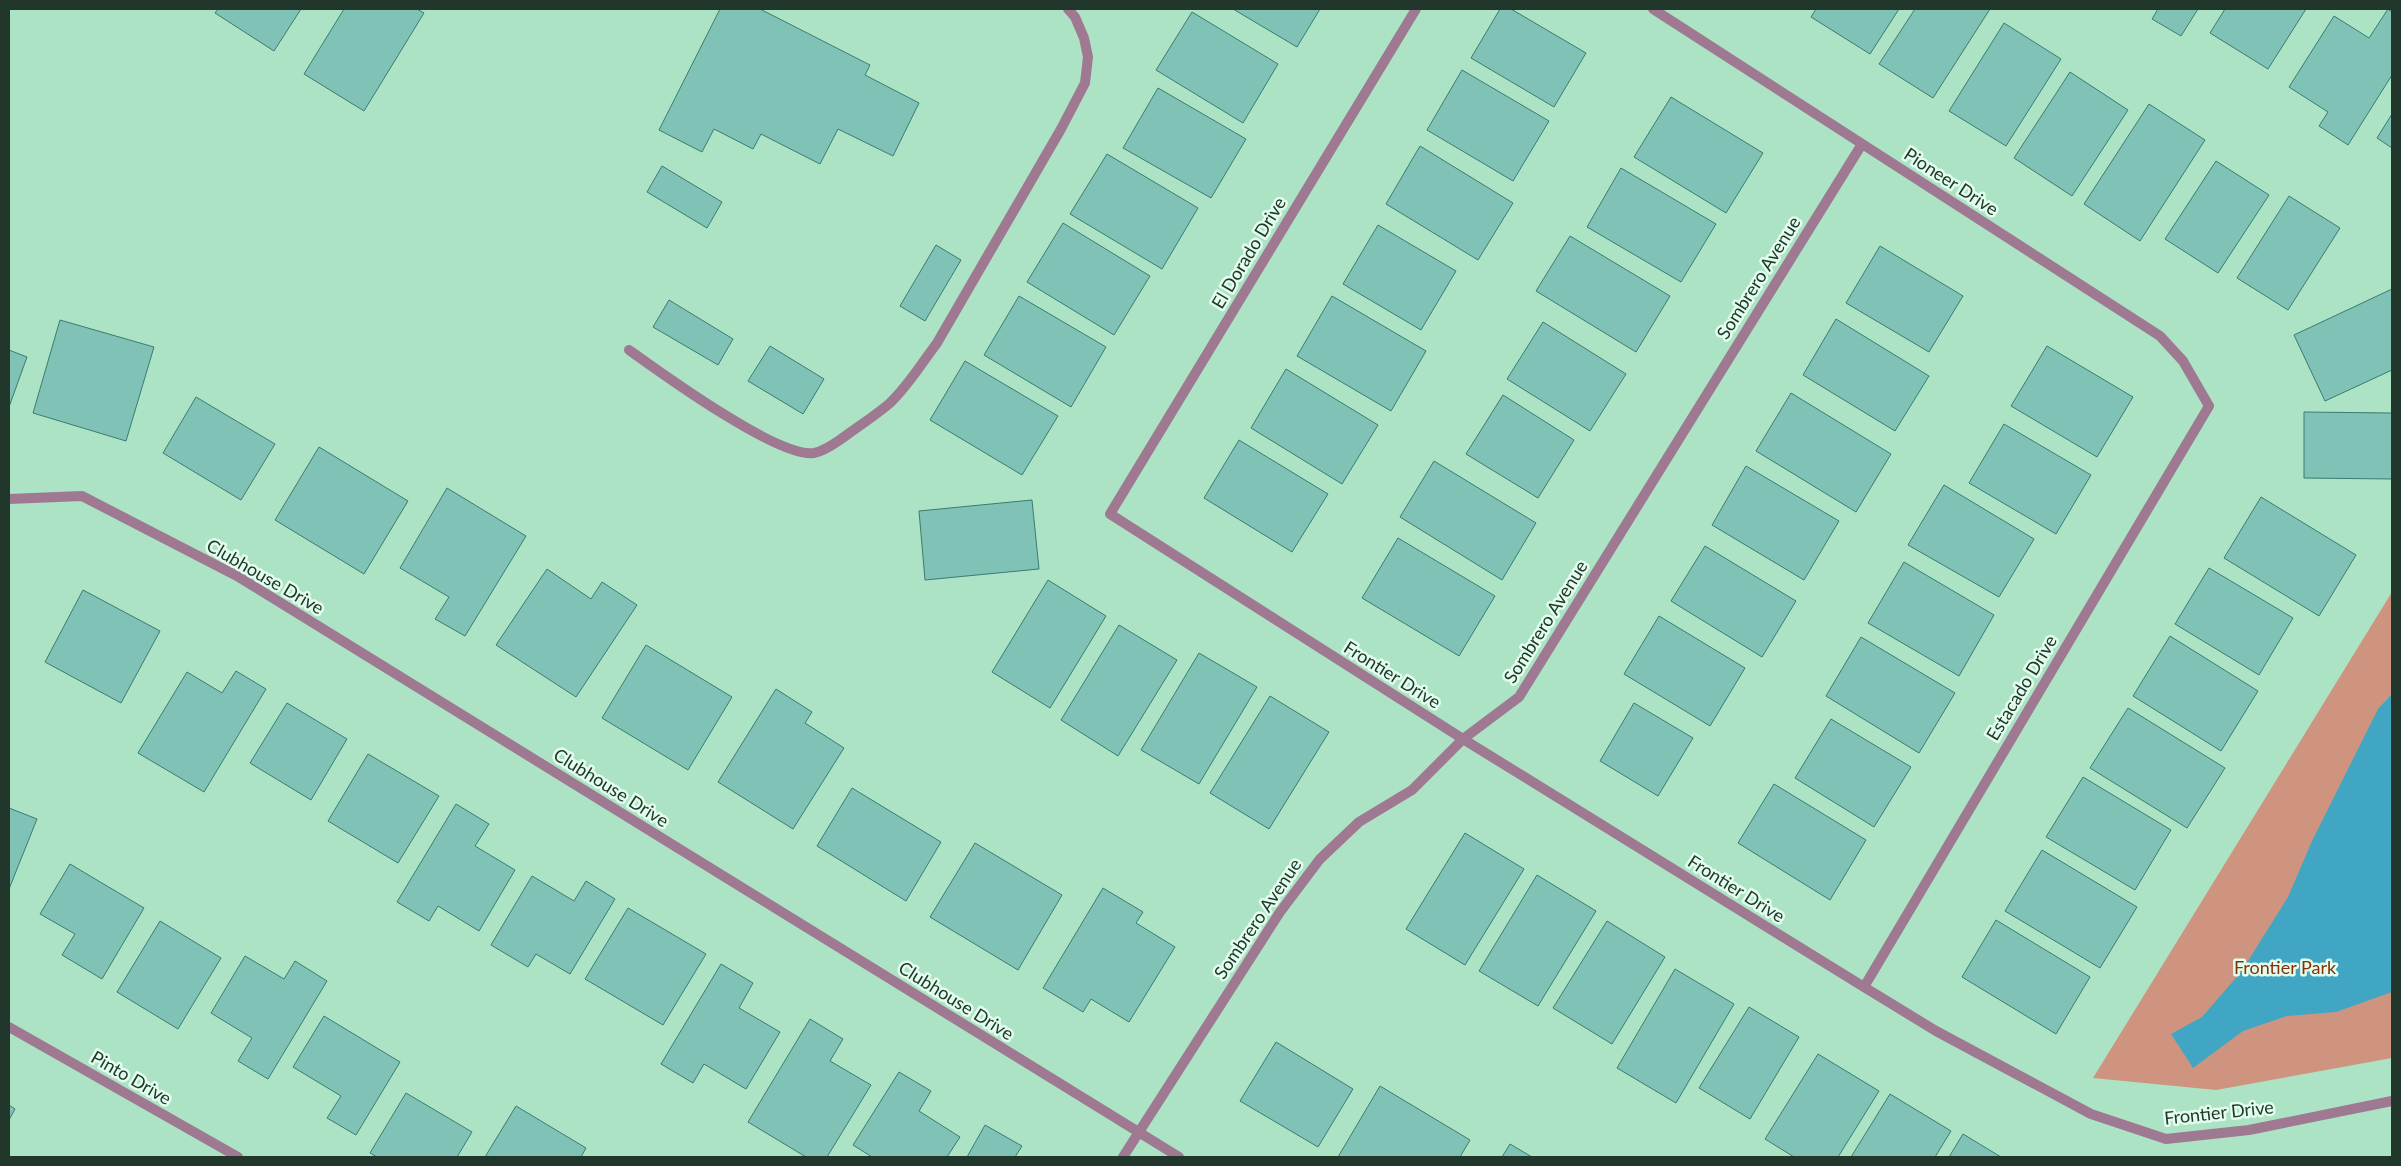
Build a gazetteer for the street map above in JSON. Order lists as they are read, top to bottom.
{
  "streets": {
    "street": [
      "Pioneer Drive",
      "El Dorado Drive",
      "Sombrero Avenue",
      "Clubhouse Drive",
      "Frontier Drive",
      "Estacado Drive",
      "Pinto Drive"
    ]
  },
  "crossings": [
    ["Pioneer Drive", "Sombrero Avenue"],
    ["Pioneer Drive", "Estacado Drive"],
    ["El Dorado Drive", "Frontier Drive"],
    ["Sombrero Avenue", "Clubhouse Drive"],
    ["Sombrero Avenue", "Frontier Drive"],
    ["Frontier Drive", "Estacado Drive"]
  ],
  "parks": ["Frontier Park"]
}
